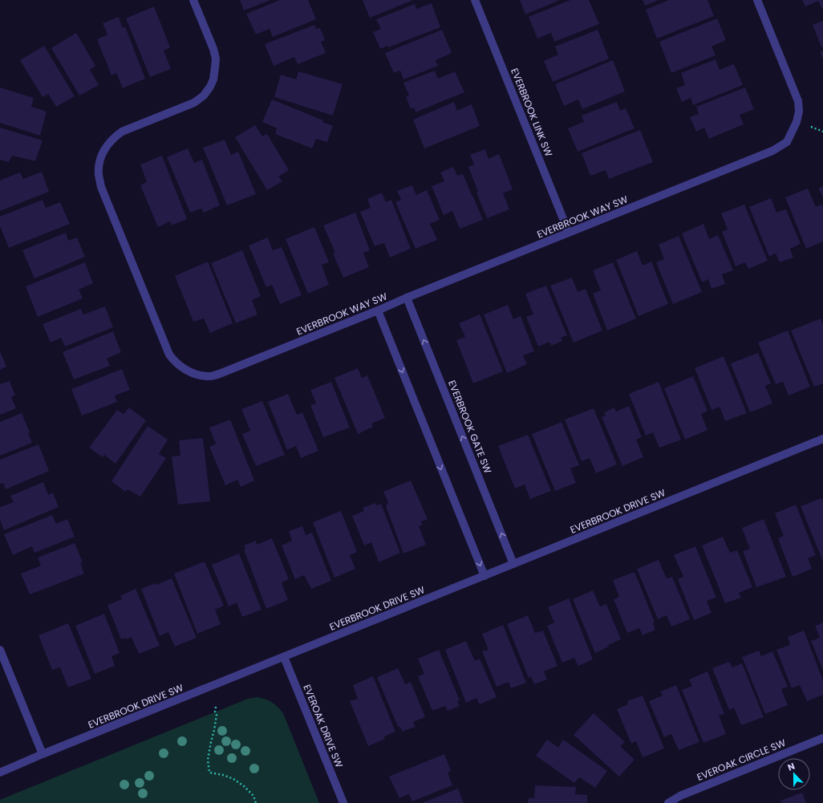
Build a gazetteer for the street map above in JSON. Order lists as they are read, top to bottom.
{
  "streets": {
    "street": [
      "EVERBROOK LINK SW",
      "EVERBROOK WAY SW",
      "EVERBROOK GATE SW",
      "EVERBROOK DRIVE SW",
      "EVEROAK DRIVE SW",
      "EVEROAK CIRCLE SW"
    ]
  },
  "crossings": [
    ["EVERBROOK LINK SW", "EVERBROOK WAY SW"],
    ["EVERBROOK WAY SW", "EVERBROOK GATE SW"],
    ["EVERBROOK GATE SW", "EVERBROOK DRIVE SW"],
    ["EVERBROOK DRIVE SW", "EVEROAK DRIVE SW"]
  ],
  "north": "top"
}
